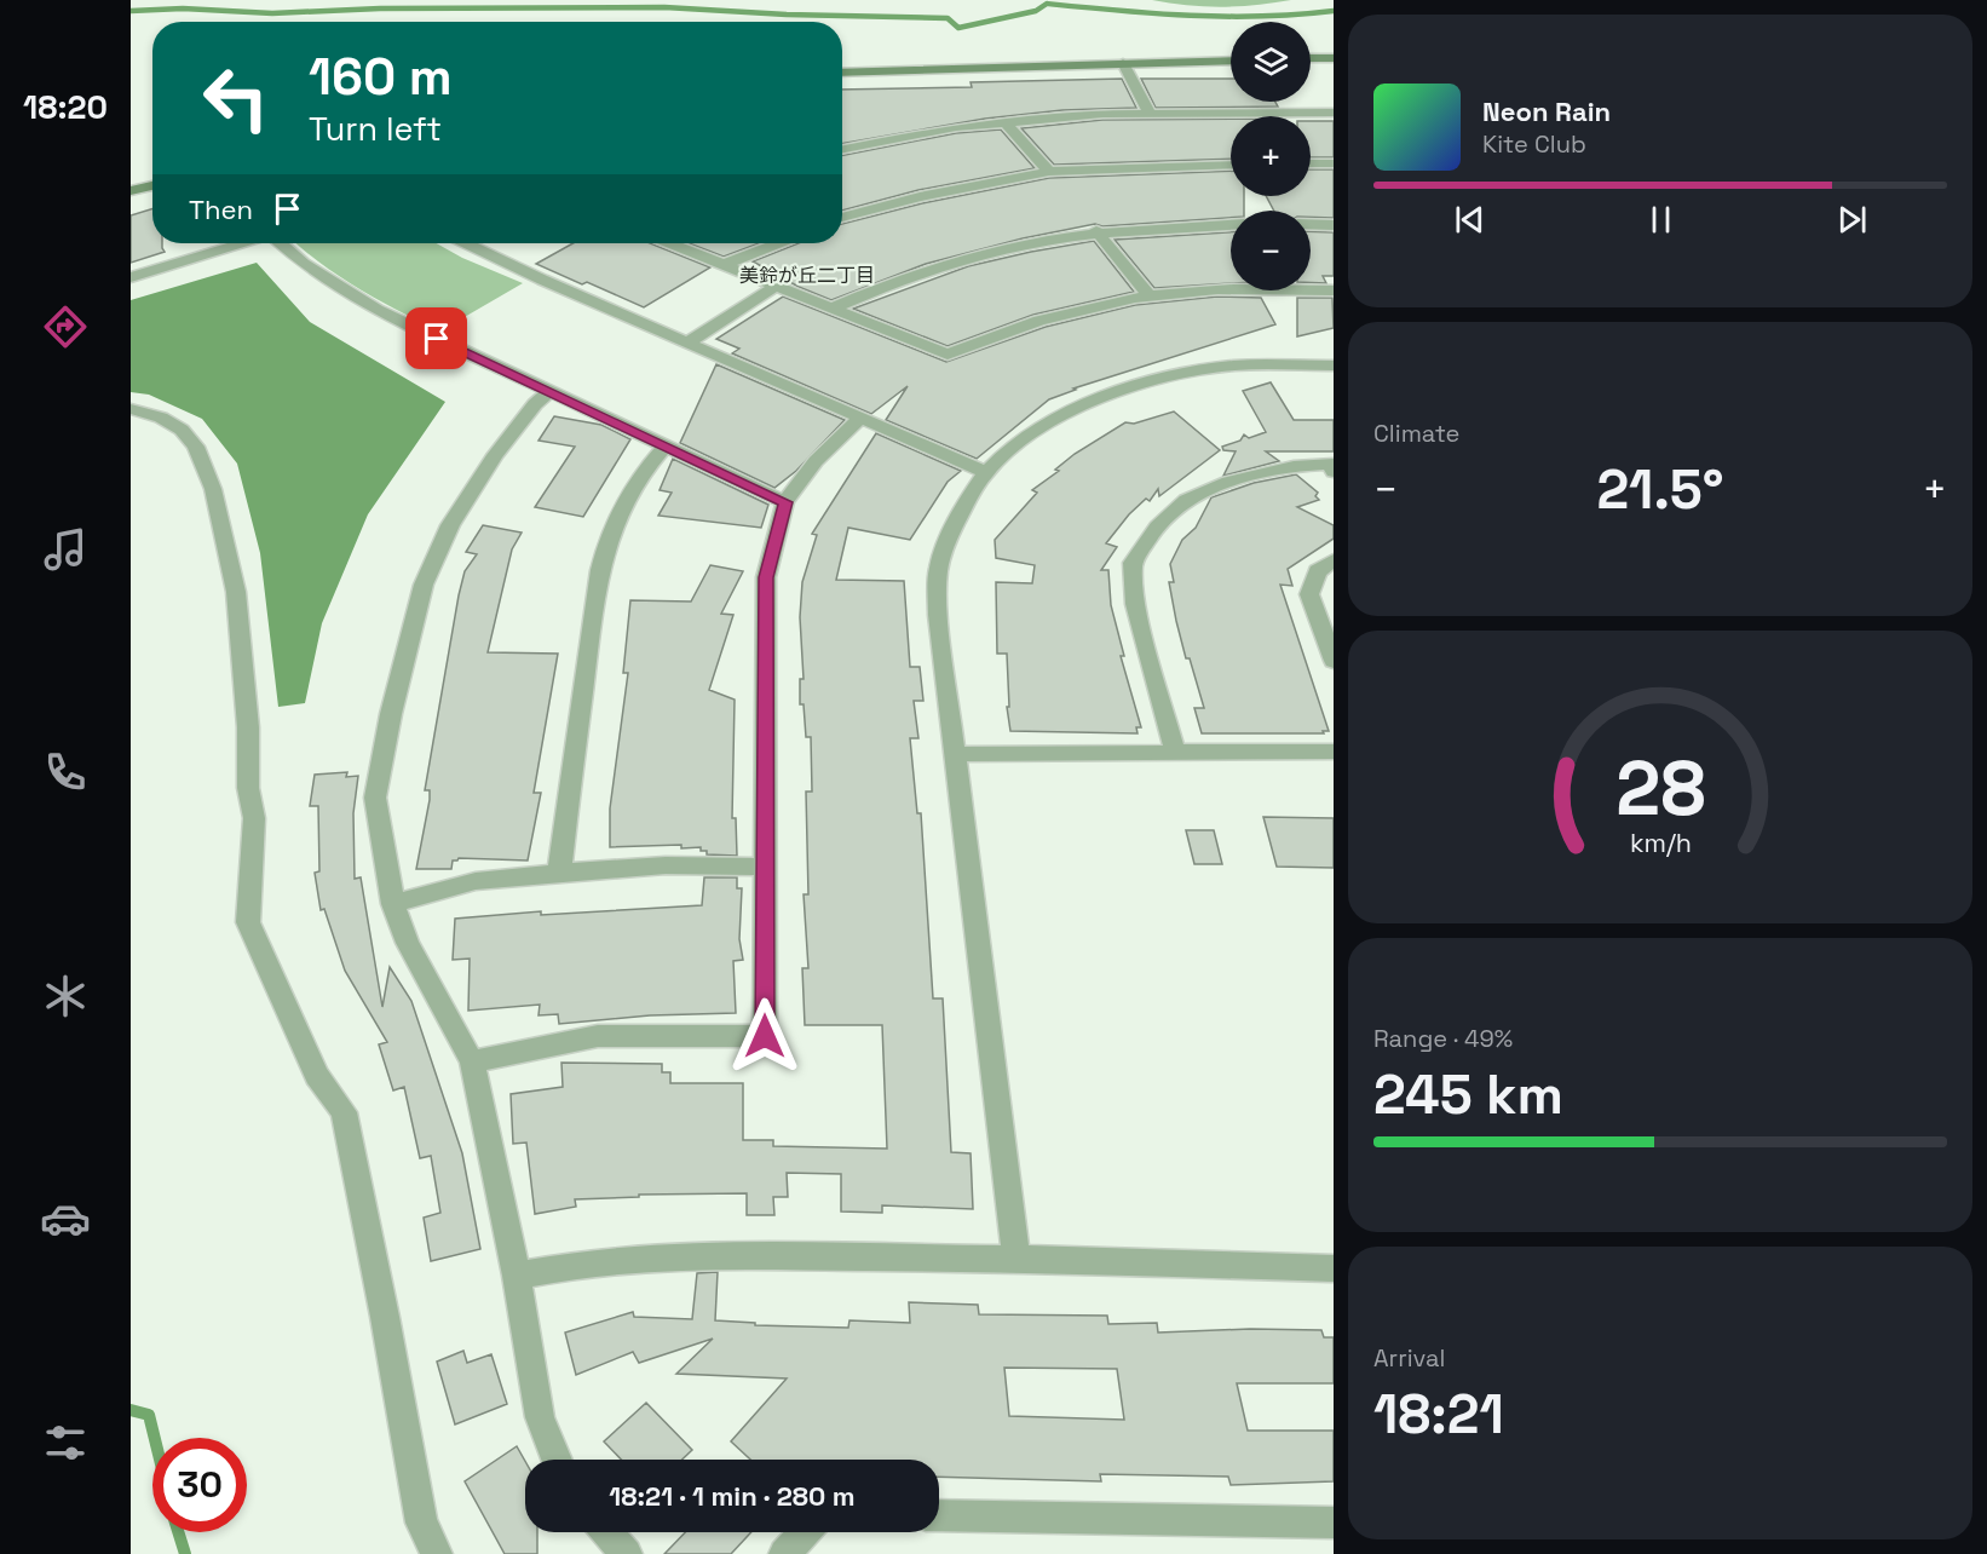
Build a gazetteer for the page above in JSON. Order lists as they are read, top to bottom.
{
  "districts": ["美鈴が丘二丁目"],
  "page": {
    "tabs": "18:20",
    "map_buttons": ["+", "−"],
    "turn": ["160 m", "Turn left"],
    "song": ["Neon Rain", "Kite Club"],
    "then": "Then",
    "tile": [
      "Climate",
      ["Range · 49%", "245 km"],
      ["Arrival", "18:21"]
    ],
    "heat": ["−", "21.5°", "+"],
    "limit": "30",
    "trip": "18:21 · 1 min · 280 m",
    "gauge": ["28", "km/h"]
  }
}
